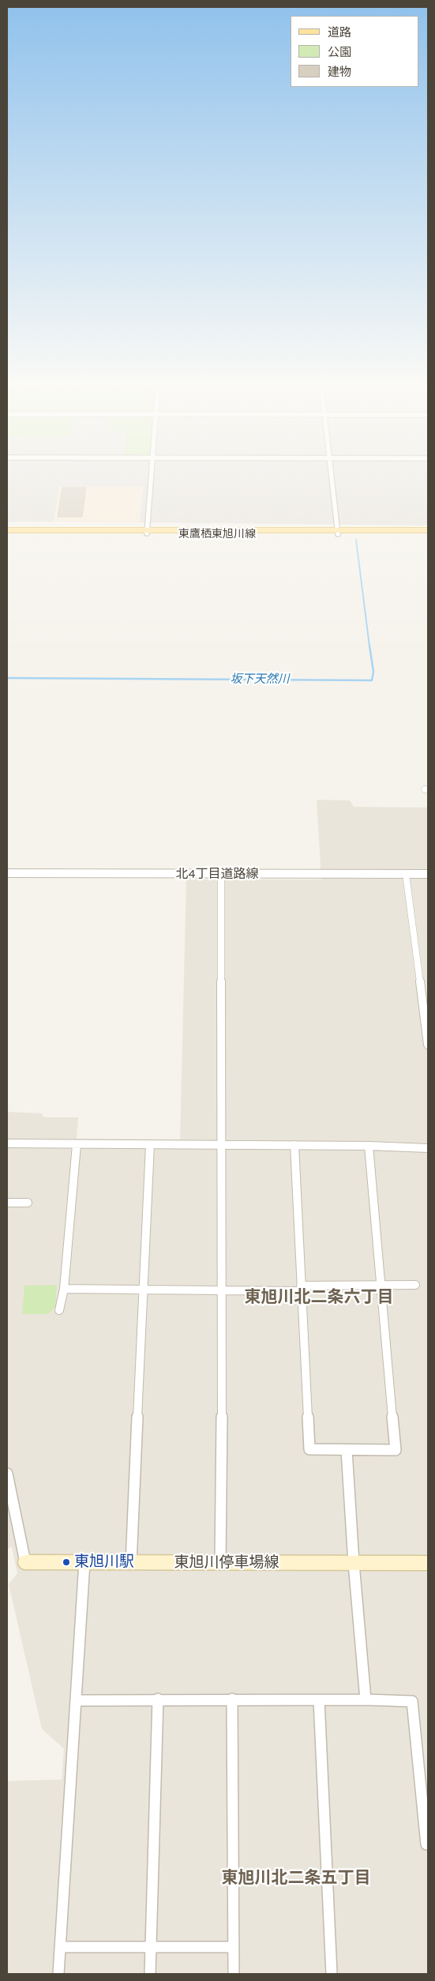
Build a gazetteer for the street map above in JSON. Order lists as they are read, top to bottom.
{
  "streets": {
    "main road": ["東鷹栖東旭川線", "東旭川停車場線"],
    "street": ["北4丁目道路線"]
  },
  "districts": ["東旭川北二条六丁目", "東旭川北二条五丁目"],
  "water": ["坂下天然川"],
  "places": ["東旭川駅"],
  "legend": ["道路", "公園", "建物"]
}
